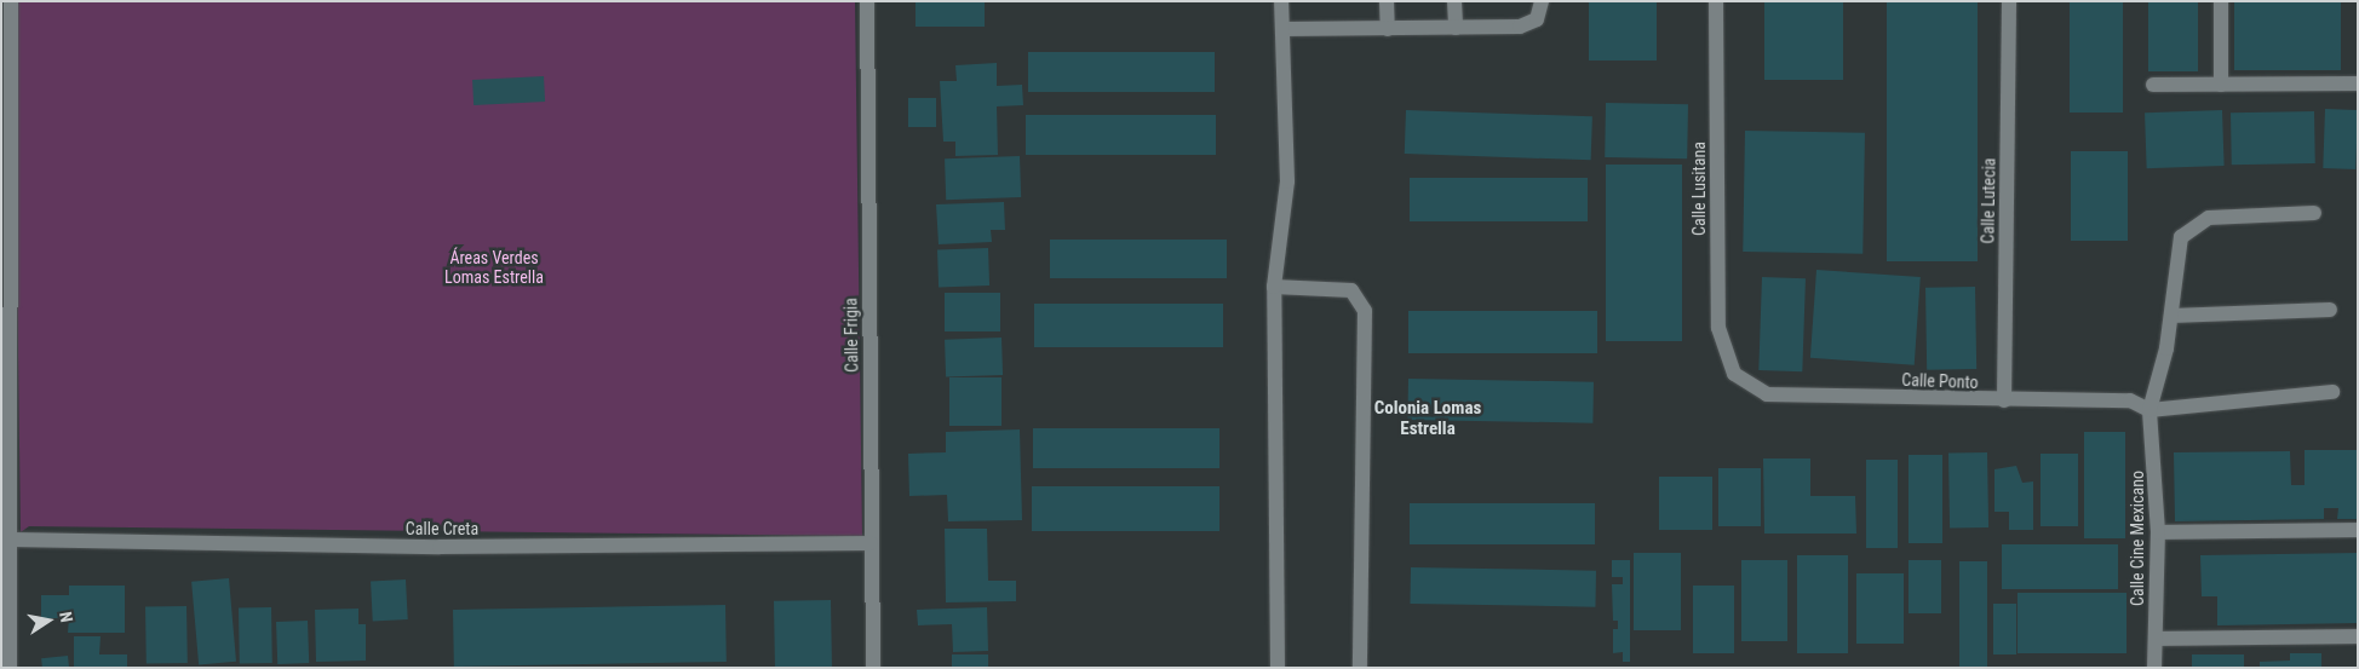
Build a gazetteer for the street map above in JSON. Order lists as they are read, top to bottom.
{
  "streets": {
    "street": [
      "Calle Lusitana",
      "Calle Lutecia",
      "Calle Frigia",
      "Calle Ponto",
      "Calle Creta",
      "Calle Cine Mexicano"
    ]
  },
  "crossings": [
    ["Calle Lusitana", "Calle Ponto"],
    ["Calle Lutecia", "Calle Ponto"],
    ["Calle Frigia", "Calle Creta"],
    ["Calle Ponto", "Calle Cine Mexicano"]
  ],
  "districts": ["Colonia Lomas Estrella"],
  "parks": ["Áreas Verdes Lomas Estrella"],
  "north": "right"
}
